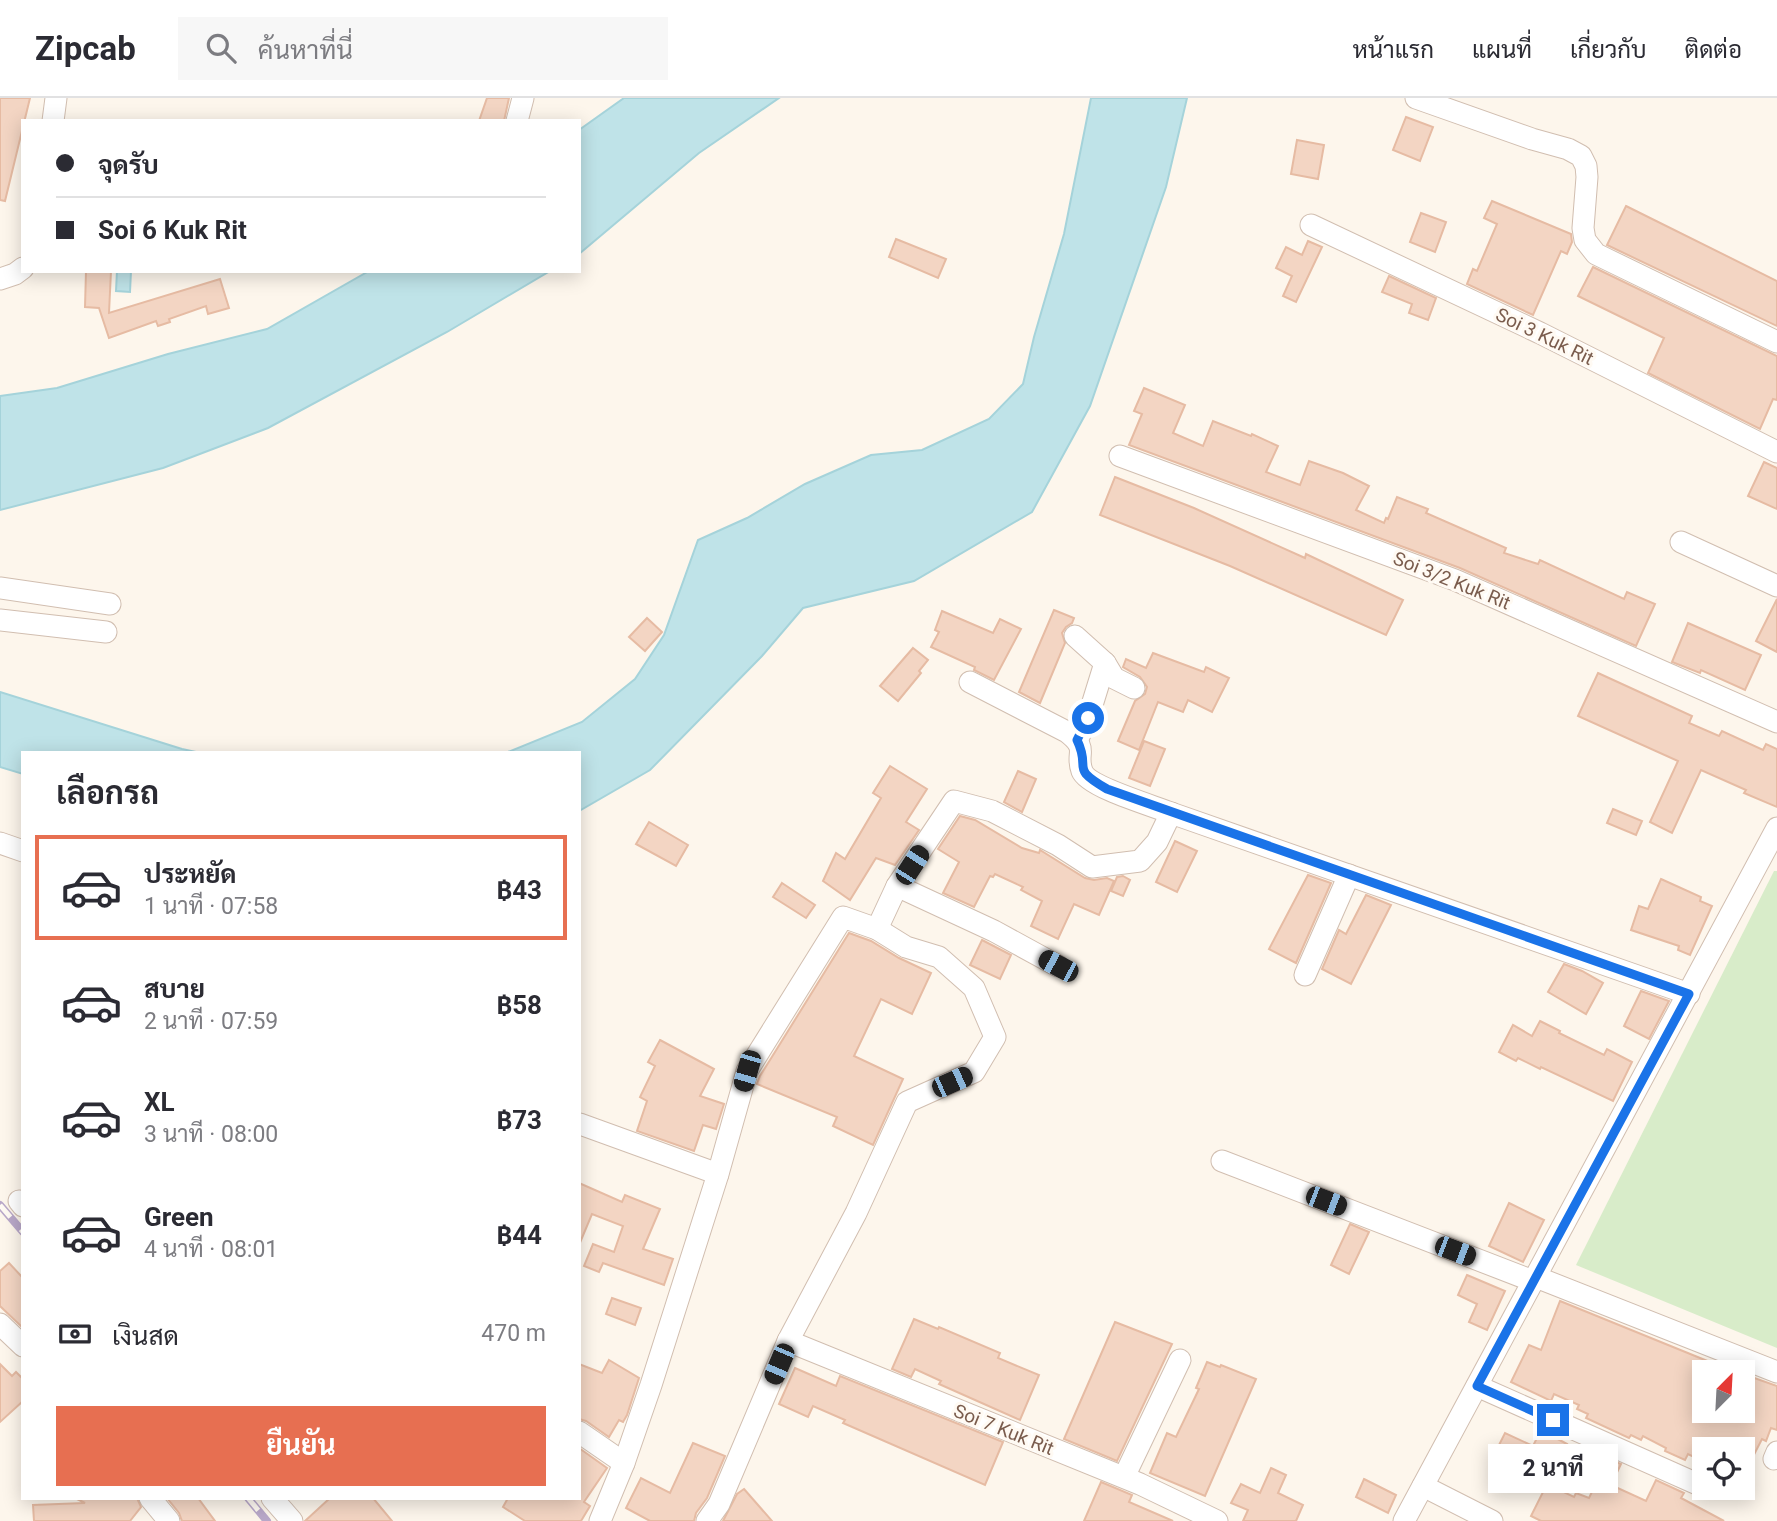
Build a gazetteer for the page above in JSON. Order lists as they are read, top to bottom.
{
  "streets": {
    "street": ["Soi 3 Kuk Rit", "Soi 3/2 Kuk Rit", "Soi 7 Kuk Rit"]
  },
  "north": "top right",
  "page": {
    "header": "Zipcab",
    "search": "ค้นหาที่นี่",
    "nav": [
      "หน้าแรก",
      "แผนที่",
      "เกี่ยวกับ",
      "ติดต่อ"
    ],
    "banner": ["จุดรับ", "Soi 6 Kuk Rit"],
    "heading": "เลือกรถ",
    "list": [
      {
        "name": "ประหยัด",
        "note": "1 นาที · 07:58",
        "value": "฿43"
      },
      {
        "name": "สบาย",
        "note": "2 นาที · 07:59",
        "value": "฿58"
      },
      {
        "name": "XL",
        "note": "3 นาที · 08:00",
        "value": "฿73"
      },
      {
        "name": "Green",
        "note": "4 นาที · 08:01",
        "value": "฿44"
      }
    ],
    "pay": ["เงินสด", "470 m"],
    "buttons": "ยืนยัน",
    "bubble": "2 นาที"
  }
}
